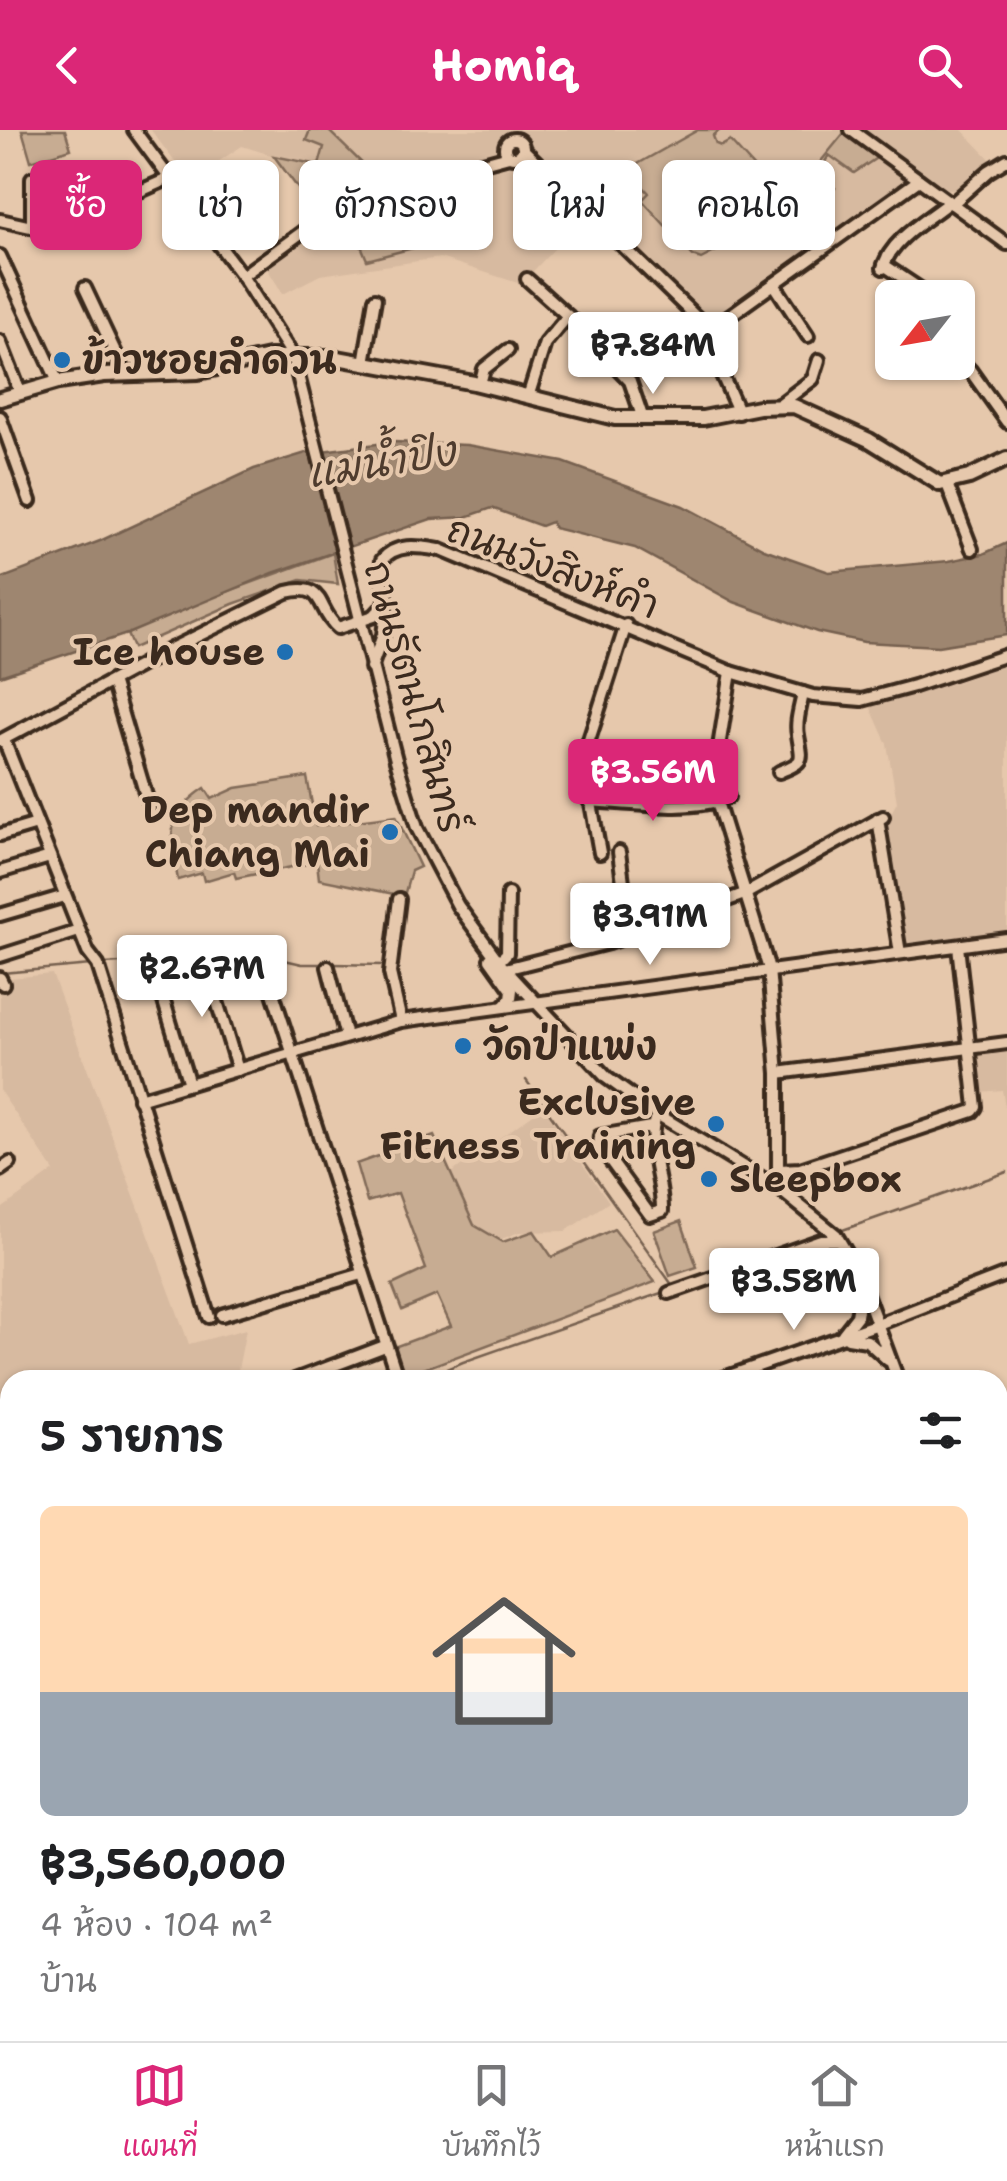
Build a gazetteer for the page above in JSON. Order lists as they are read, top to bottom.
{
  "streets": {
    "street": ["ถนนวังสิงห์คำ", "ถนนรัตนโกสินทร์"]
  },
  "water": ["แม่น้ำปิง"],
  "places": [
    "ข้าวซอยลำดวน",
    "Ice house",
    "Dep mandir Chiang Mai",
    "วัดป่าแพ่ง",
    "Exclusive Fitness Training",
    "Sleepbox"
  ],
  "north": "bottom left",
  "page": {
    "header": "Homiq",
    "chip": [
      "ซื้อ",
      "เช่า",
      "ตัวกรอง",
      "ใหม่",
      "คอนโด"
    ],
    "price": [
      "฿7.84M",
      "฿3.56M",
      "฿3.91M",
      "฿2.67M",
      "฿3.58M"
    ],
    "heading": "5 รายการ",
    "list": [
      {
        "name": "฿3,560,000",
        "note": "4 ห้อง · 104 m² · บ้าน"
      }
    ],
    "tabs": ["แผนที่", "บันทึกไว้", "หน้าแรก"]
  }
}
